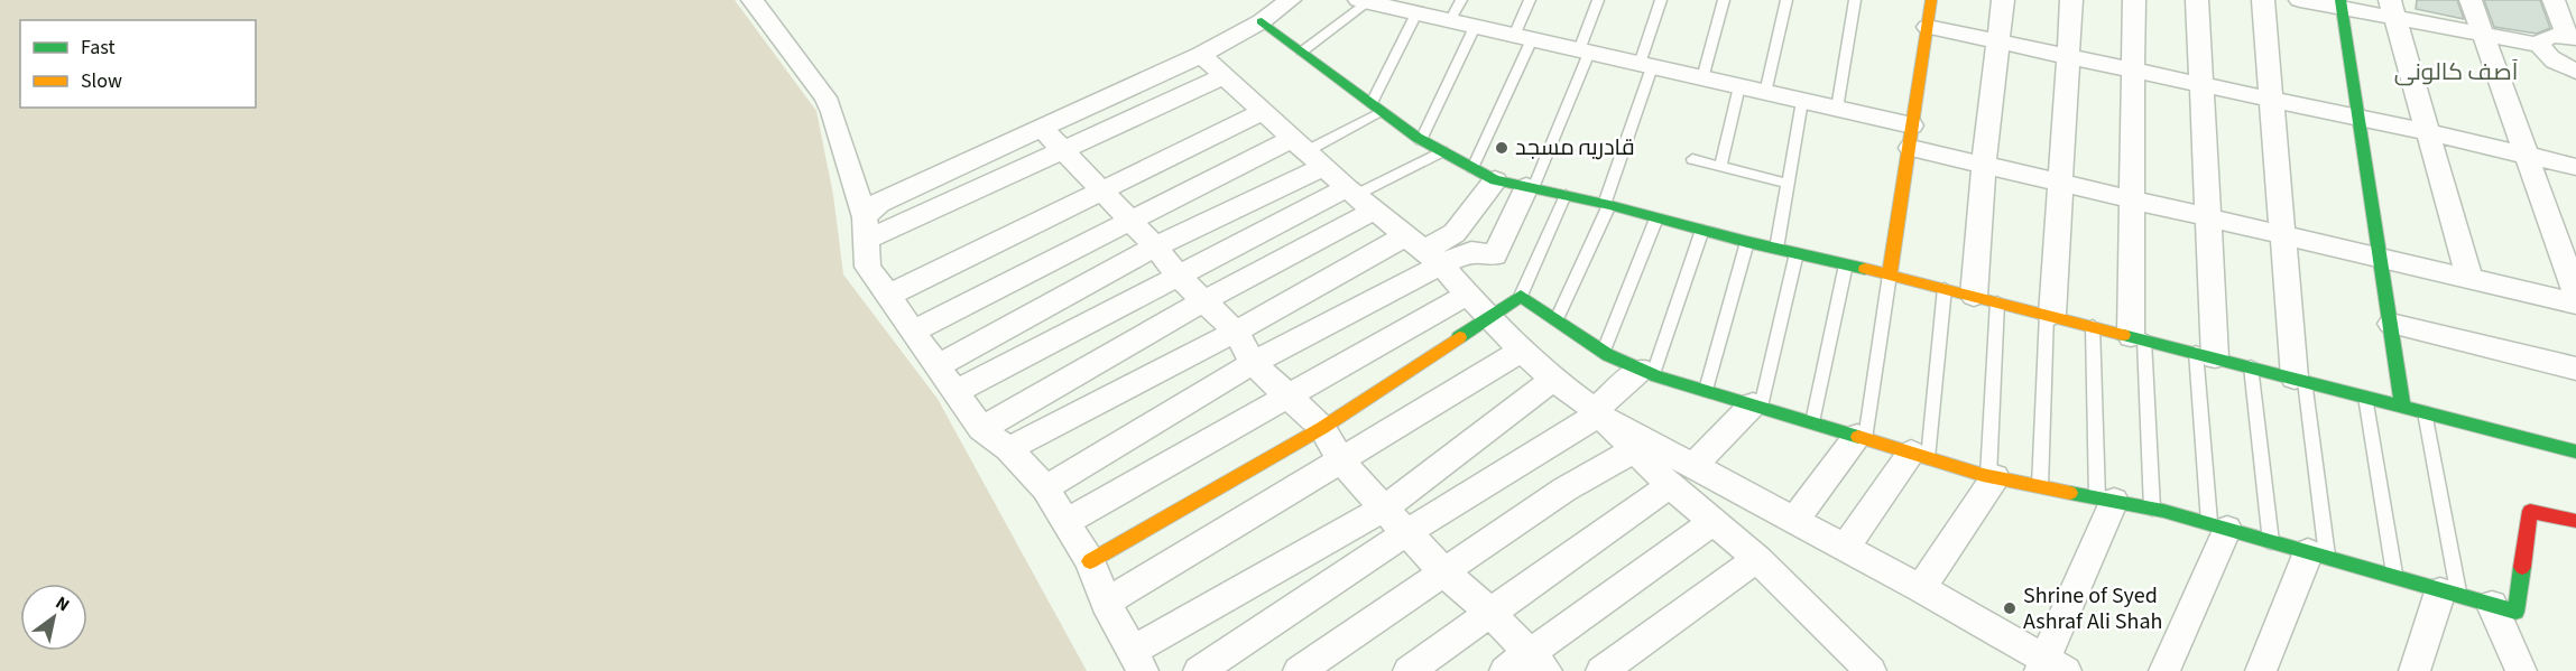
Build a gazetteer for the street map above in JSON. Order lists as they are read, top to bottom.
{
  "districts": ["آصف کالونی"],
  "places": ["قادریہ مسجد", "Shrine of Syed Ashraf Ali Shah"],
  "legend": ["Fast", "Slow"],
  "north": "top right"
}
